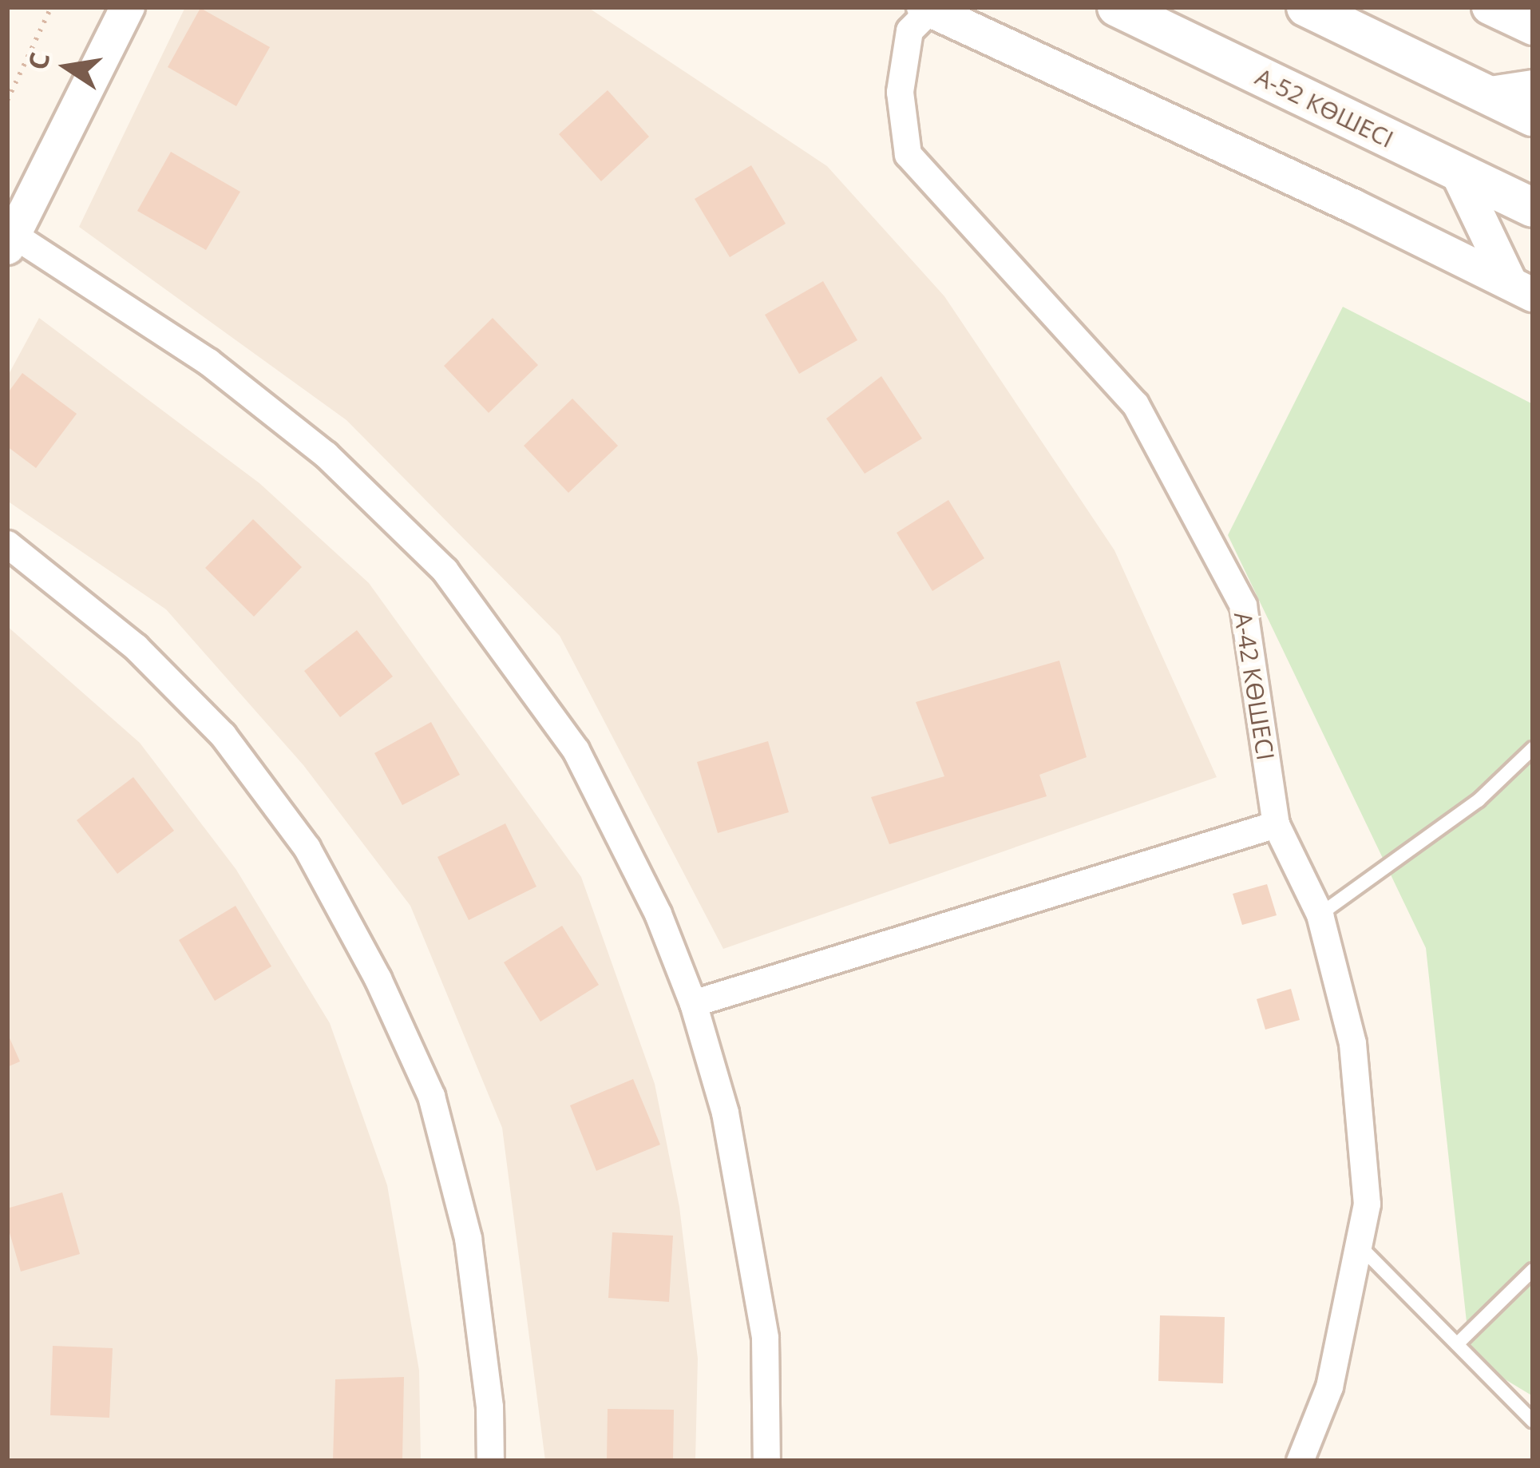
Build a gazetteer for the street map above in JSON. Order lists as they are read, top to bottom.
{
  "streets": {
    "main road": ["А-52 КӨШЕСІ"],
    "street": ["А-42 КӨШЕСІ"]
  },
  "north": "left"
}
